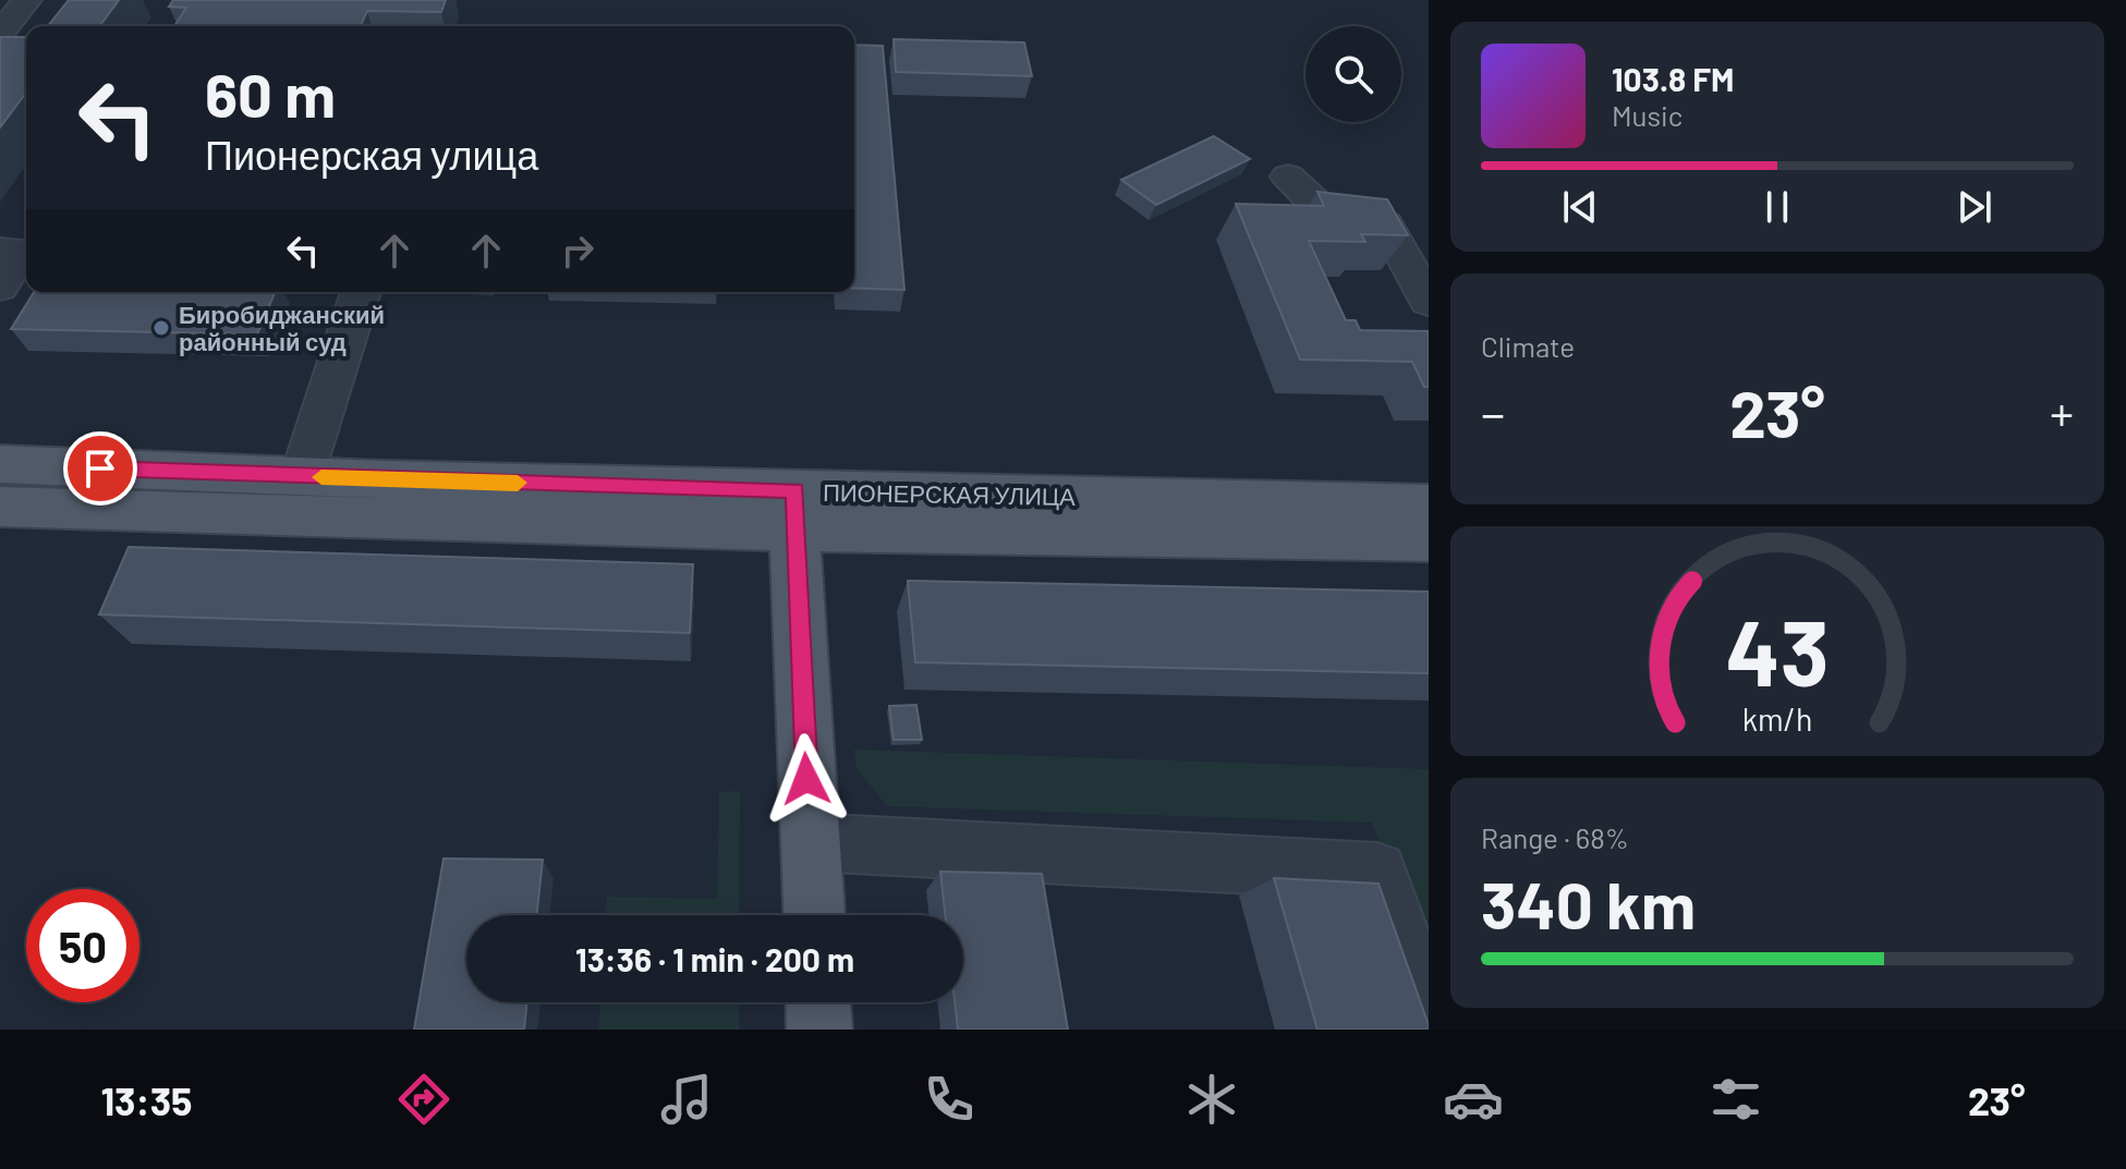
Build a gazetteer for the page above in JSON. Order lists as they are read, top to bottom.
{
  "streets": {
    "main road": ["ПИОНЕРСКАЯ УЛИЦА"]
  },
  "places": ["Биробиджанский районный суд"],
  "page": {
    "turn": ["60 m", "Пионерская улица"],
    "song": ["103.8 FM", "Music"],
    "tile": [
      "Climate",
      ["Range · 68%", "340 km"]
    ],
    "heat": ["−", "23°", "+"],
    "limit": "50",
    "trip": "13:36 · 1 min · 200 m",
    "tabs": ["13:35", "23°"],
    "gauge": ["43", "km/h"]
  }
}
